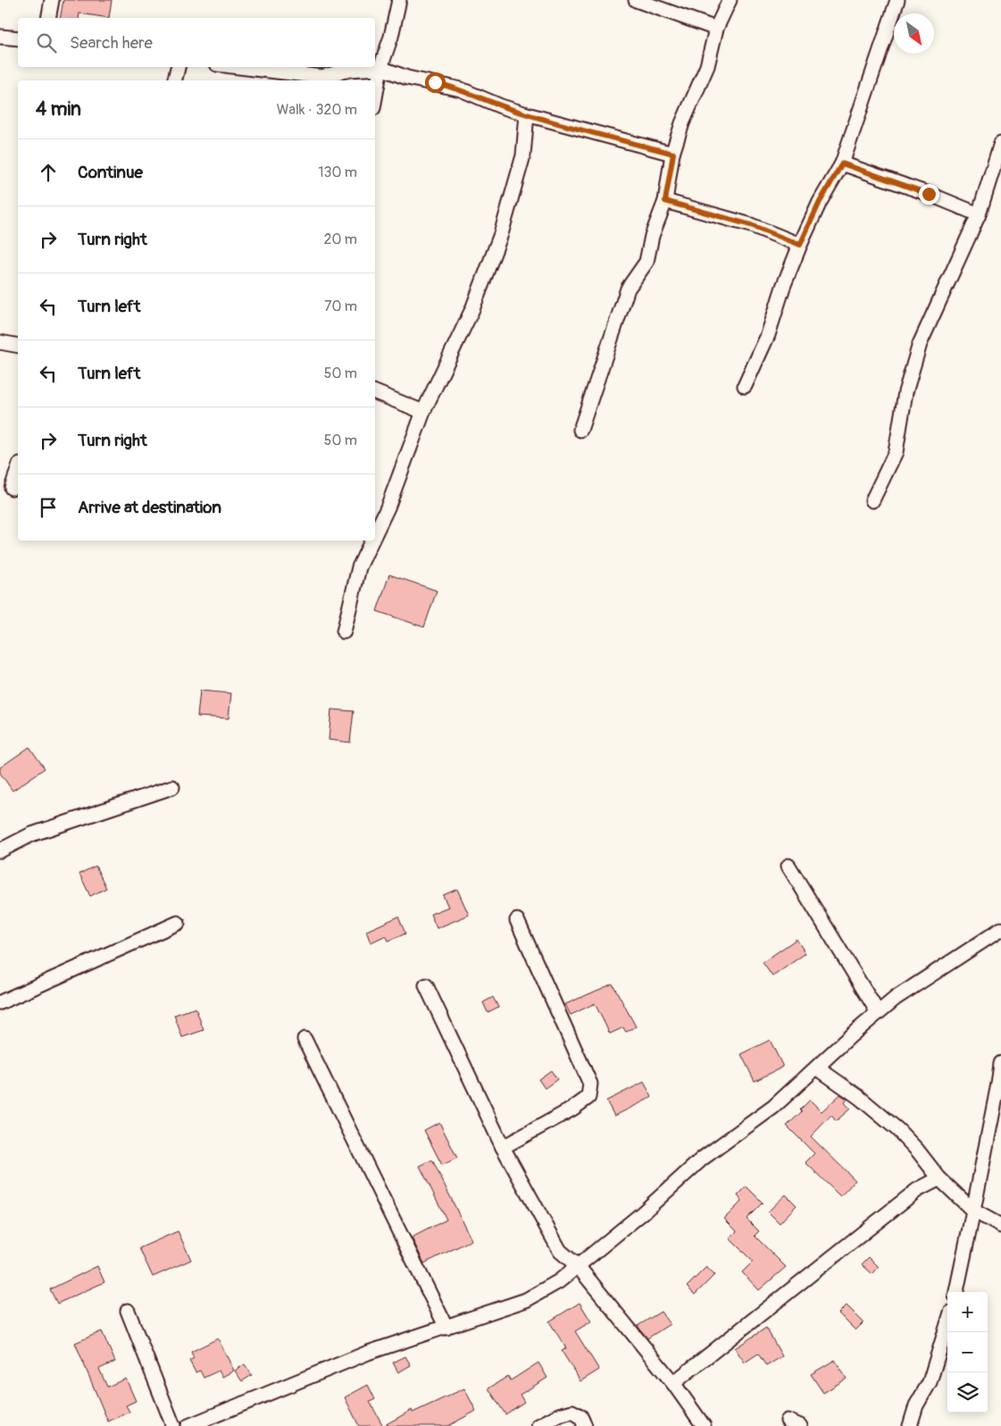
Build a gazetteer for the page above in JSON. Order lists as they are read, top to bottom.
{
  "north": "bottom right",
  "page": {
    "search": "Search here",
    "heading": ["4 min", "Walk · 320 m"],
    "list": [
      ["Continue", "130 m"],
      ["Turn right", "20 m"],
      ["Turn left", "70 m"],
      ["Turn left", "50 m"],
      ["Turn right", "50 m"],
      "Arrive at destination"
    ],
    "map_buttons": ["+", "−"]
  }
}
